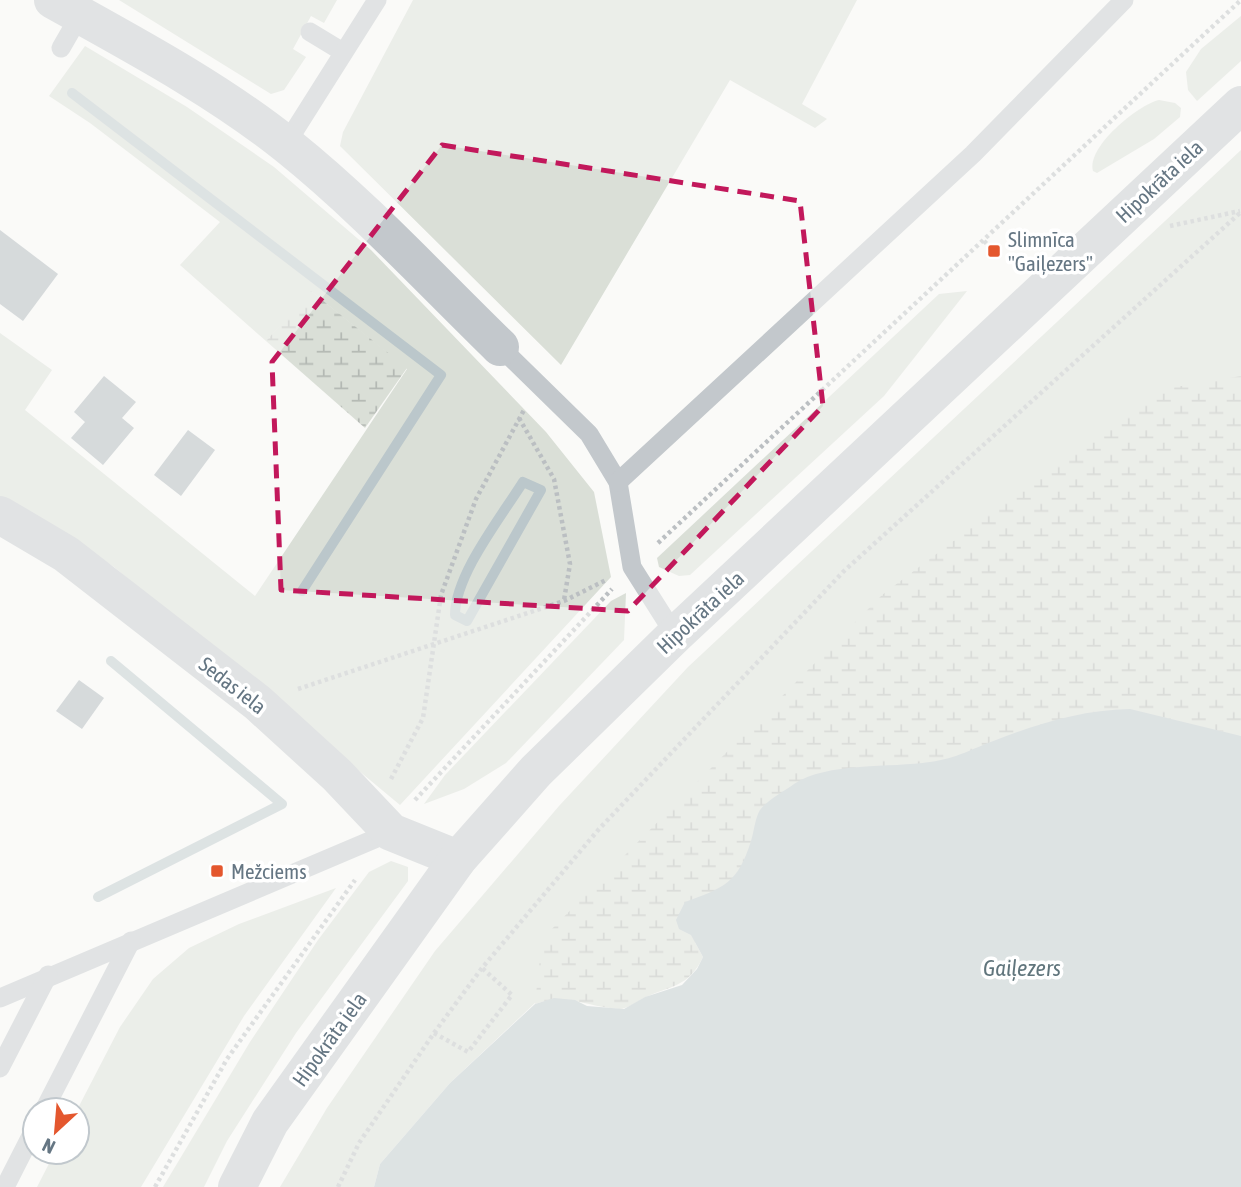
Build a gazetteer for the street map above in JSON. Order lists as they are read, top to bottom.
{
  "streets": {
    "street": ["Hipokrāta iela", "Sedas iela"]
  },
  "crossings": [
    ["Hipokrāta iela", "Sedas iela"]
  ],
  "water": ["Gaiļezers"],
  "places": {
    "transit": ["Slimnīca \"Gaiļezers\"", "Mežciems"]
  },
  "north": "bottom left"
}
